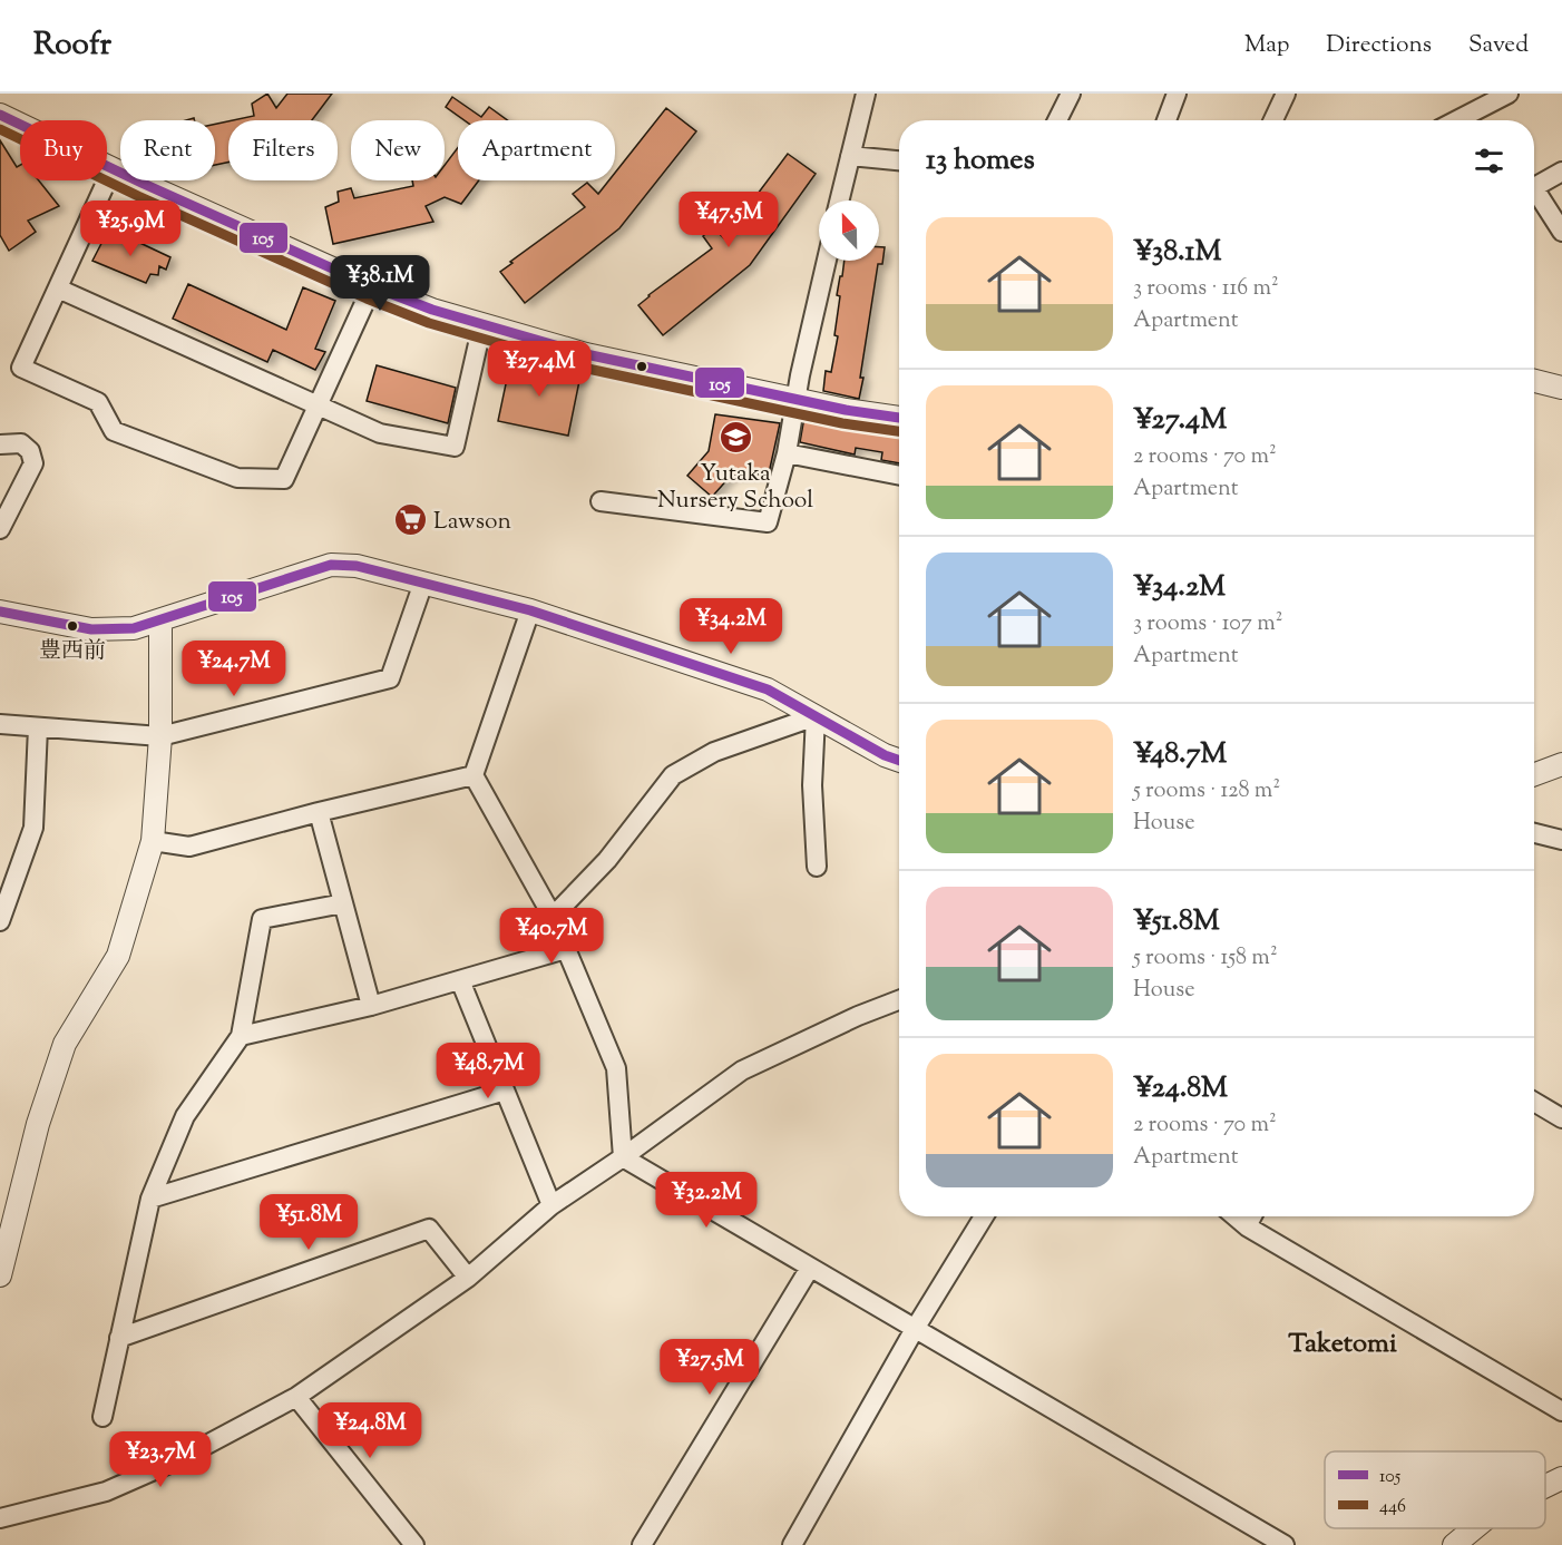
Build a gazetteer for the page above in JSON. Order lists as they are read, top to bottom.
{
  "districts": ["Taketomi"],
  "places": {
    "school or university": ["Yutaka Nursery School"],
    "supermarket": ["Lawson"],
    "other": ["豊西前"]
  },
  "lines": ["transit line 105", "transit line 446"],
  "legend": ["105", "446"],
  "north": "top",
  "page": {
    "header": "Roofr",
    "nav": ["Map", "Directions", "Saved"],
    "chip": [
      "Buy",
      "Rent",
      "Filters",
      "New",
      "Apartment"
    ],
    "heading": "13 homes",
    "price": [
      "¥47.5M",
      "¥25.9M",
      "¥38.1M",
      "¥27.4M",
      "¥34.2M",
      "¥24.7M",
      "¥40.7M",
      "¥48.7M",
      "¥32.2M",
      "¥51.8M",
      "¥27.5M",
      "¥24.8M",
      "¥23.7M"
    ],
    "list": [
      {
        "name": "¥38.1M",
        "note": "3 rooms · 116 m² · Apartment"
      },
      {
        "name": "¥27.4M",
        "note": "2 rooms · 70 m² · Apartment"
      },
      {
        "name": "¥34.2M",
        "note": "3 rooms · 107 m² · Apartment"
      },
      {
        "name": "¥48.7M",
        "note": "5 rooms · 128 m² · House"
      },
      {
        "name": "¥51.8M",
        "note": "5 rooms · 158 m² · House"
      },
      {
        "name": "¥24.8M",
        "note": "2 rooms · 70 m² · Apartment"
      }
    ]
  }
}
